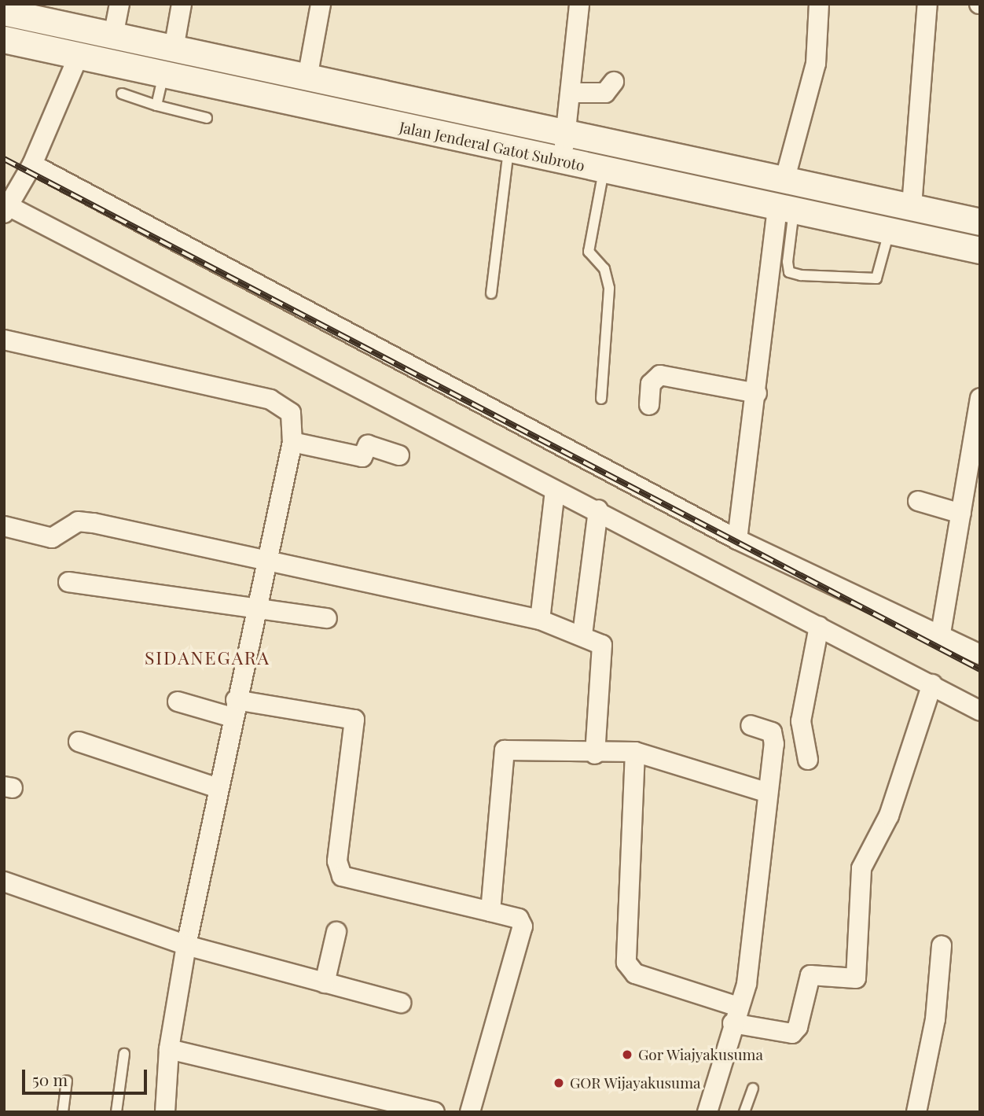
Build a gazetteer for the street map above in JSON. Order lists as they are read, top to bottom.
{
  "streets": {
    "main road": ["Jalan Jenderal Gatot Subroto"]
  },
  "districts": ["SIDANEGARA"],
  "places": ["Gor Wiajyakusuma", "GOR Wijayakusuma"],
  "scale_bar": "50 m"
}
